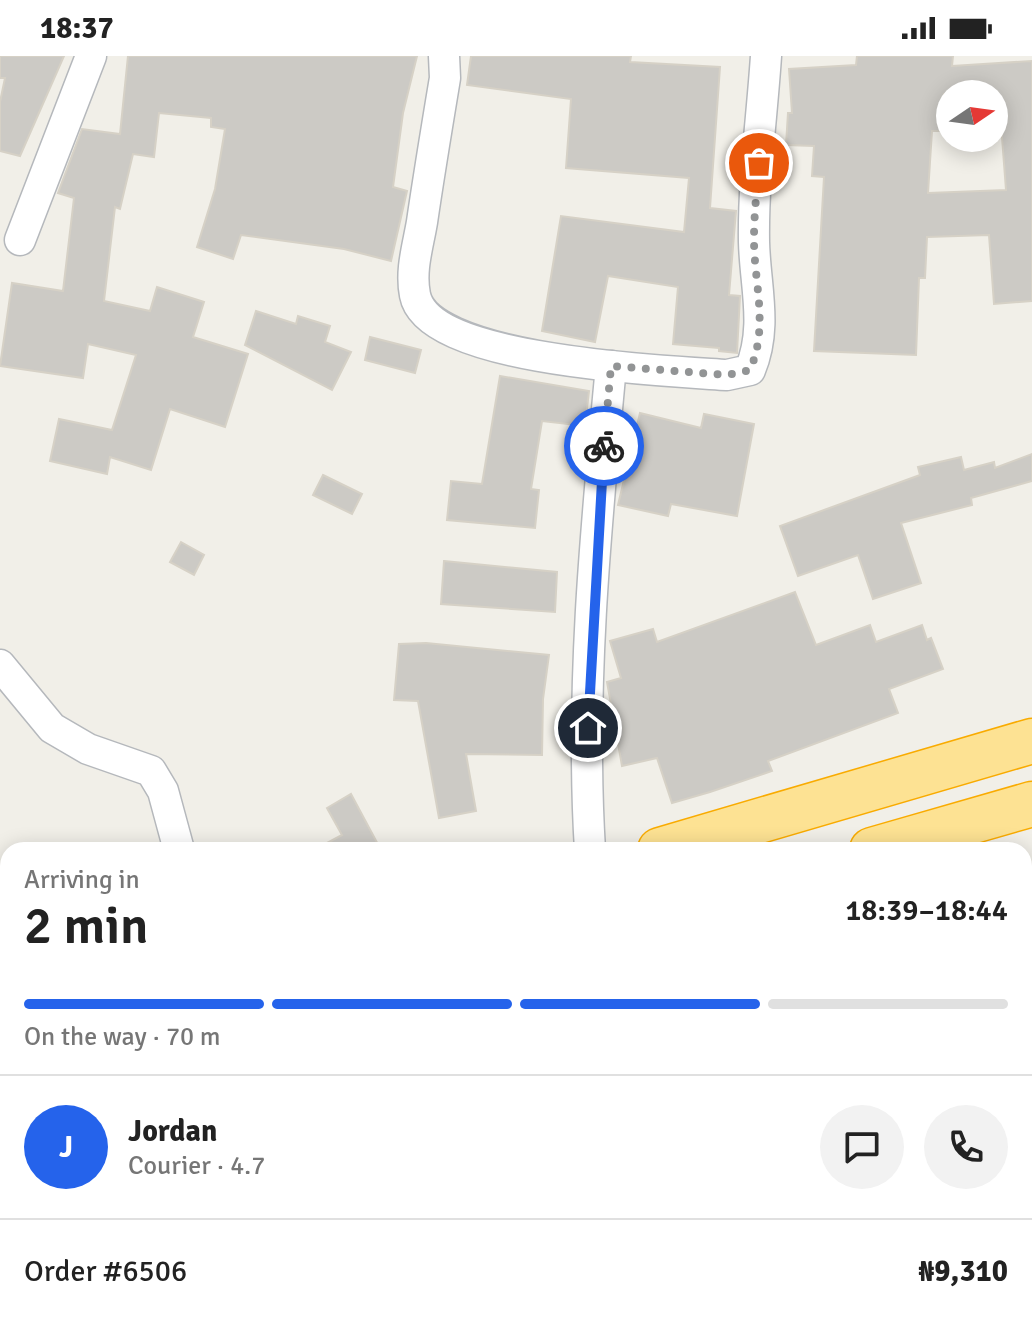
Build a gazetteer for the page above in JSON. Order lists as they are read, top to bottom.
{
  "north": "right",
  "page": {
    "status": "18:37",
    "heading": ["2 min", "Arriving in", "18:39–18:44"],
    "panel": [
      "Jordan",
      "Courier · 4.7",
      "Order #6506",
      "₦9,310"
    ],
    "bar": "On the way · 70 m",
    "round": "J"
  }
}
